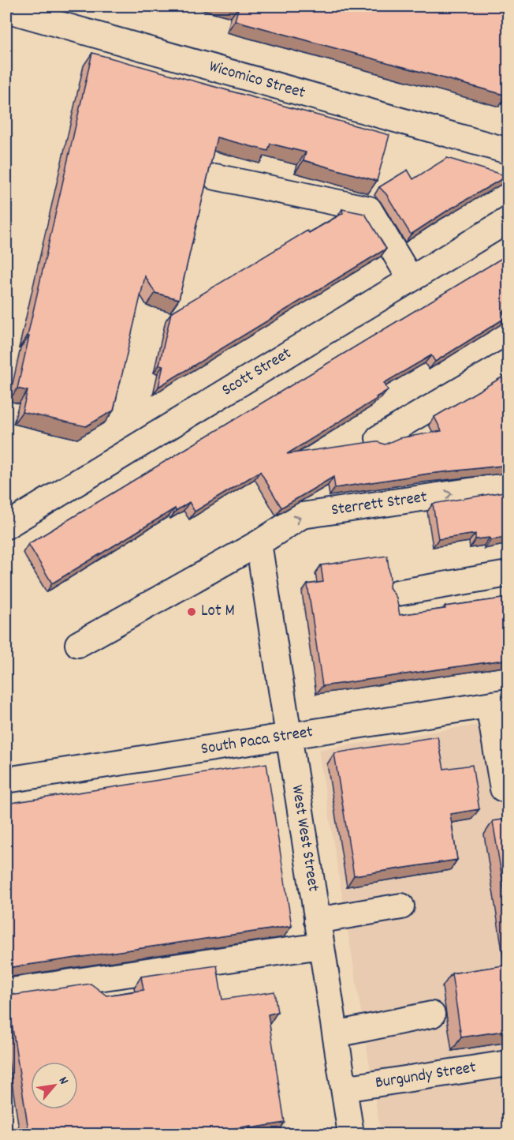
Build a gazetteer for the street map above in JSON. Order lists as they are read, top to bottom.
{
  "streets": {
    "street": [
      "Wicomico Street",
      "Scott Street",
      "Sterrett Street",
      "South Paca Street",
      "West West Street",
      "Burgundy Street"
    ]
  },
  "crossings": [
    ["Sterrett Street", "West West Street"],
    ["South Paca Street", "West West Street"],
    ["West West Street", "Burgundy Street"]
  ],
  "places": ["Lot M"],
  "north": "top right"
}
